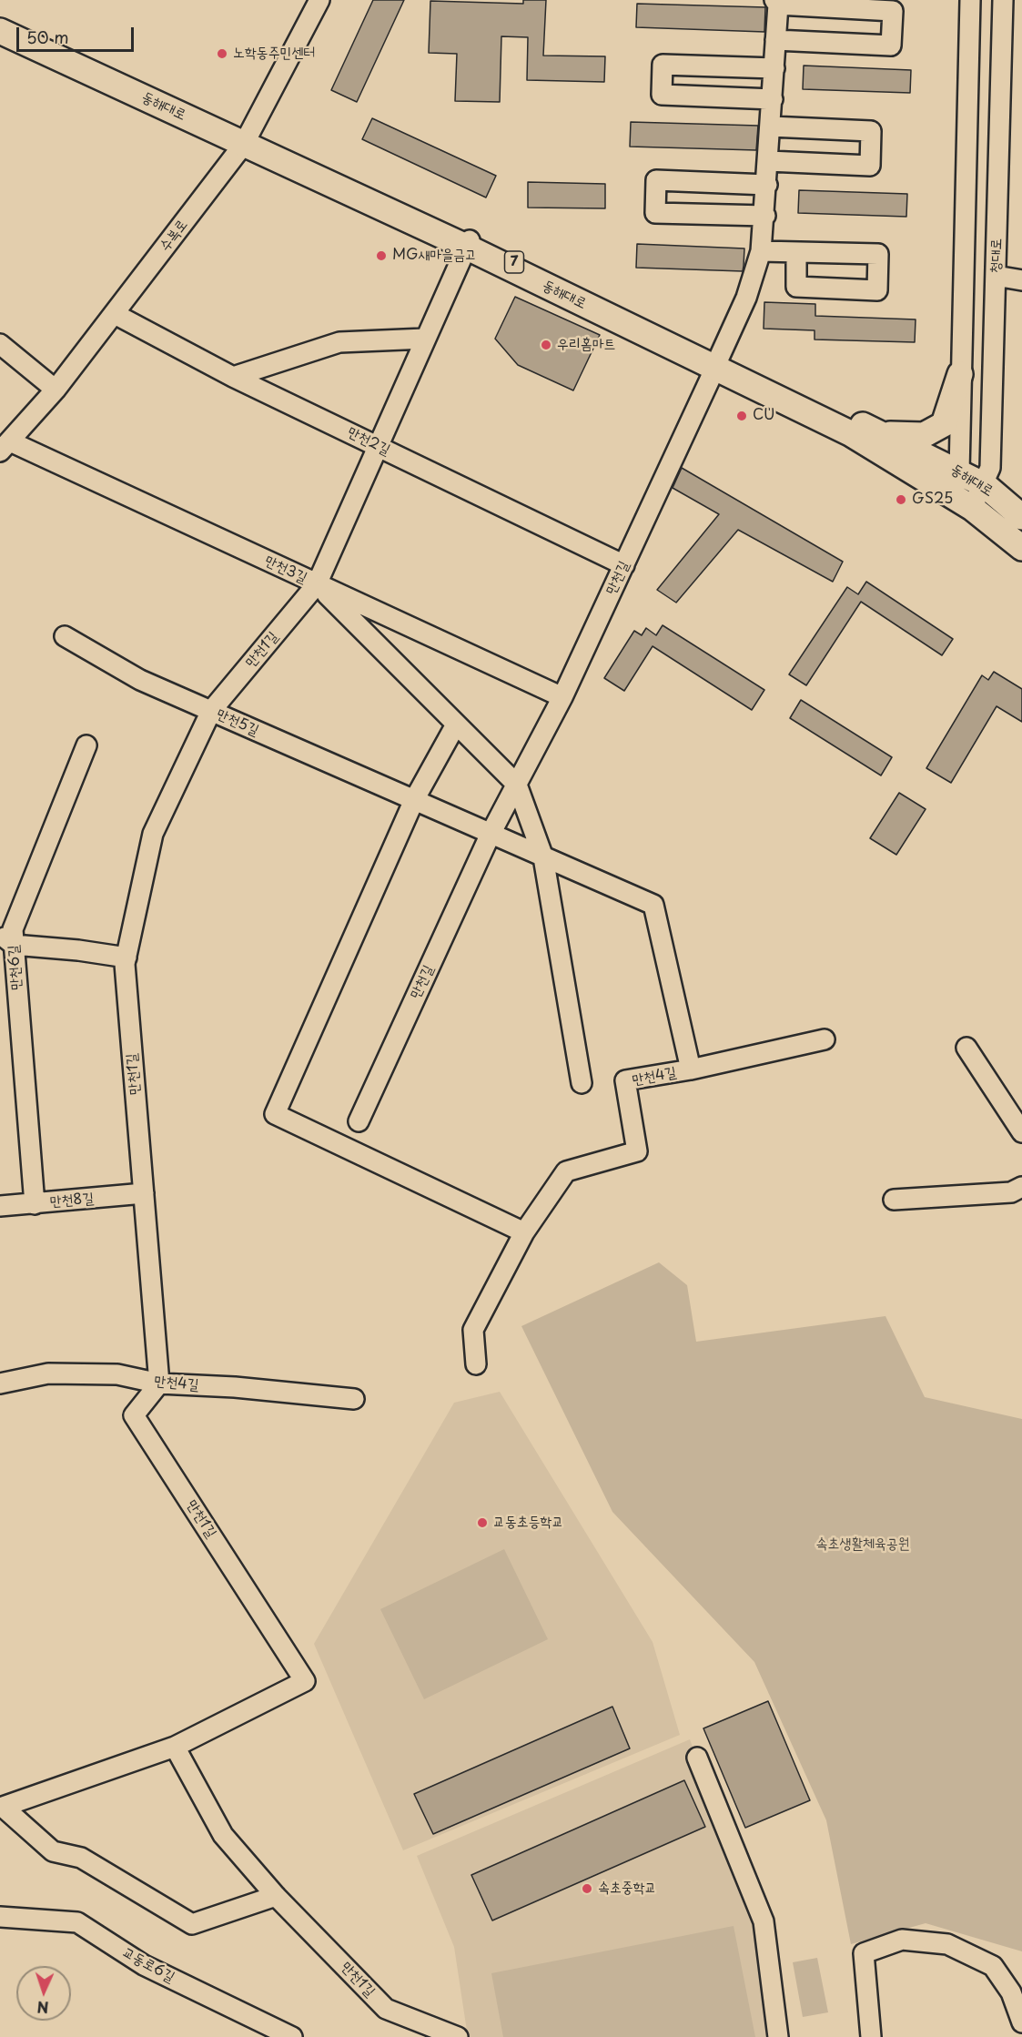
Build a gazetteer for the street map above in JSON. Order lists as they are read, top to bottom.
{
  "streets": {
    "main road": ["동해대로", "7"],
    "street": [
      "수복로",
      "청대로",
      "만천2길",
      "만천3길",
      "만천길",
      "만천1길",
      "만천5길",
      "만천6길",
      "만천4길",
      "만천8길",
      "교동로6길"
    ]
  },
  "crossings": [
    ["동해대로", "수복로"],
    ["동해대로", "청대로"],
    ["동해대로", "만천길"],
    ["동해대로", "만천1길"],
    ["수복로", "만천2길"],
    ["수복로", "만천3길"],
    ["만천2길", "만천길"],
    ["만천2길", "만천1길"],
    ["만천3길", "만천길"],
    ["만천3길", "만천1길"],
    ["만천길", "만천5길"],
    ["만천1길", "만천5길"],
    ["만천1길", "만천4길"],
    ["만천1길", "만천8길"],
    ["만천5길", "만천4길"],
    ["만천6길", "만천8길"]
  ],
  "parks": ["속초생활체육공원"],
  "places": [
    "노학동주민센터",
    "MG새마을금고",
    "우리홈마트",
    "CU",
    "GS25",
    "교동초등학교",
    "속초중학교"
  ],
  "scale_bar": "50 m",
  "north": "bottom"
}
